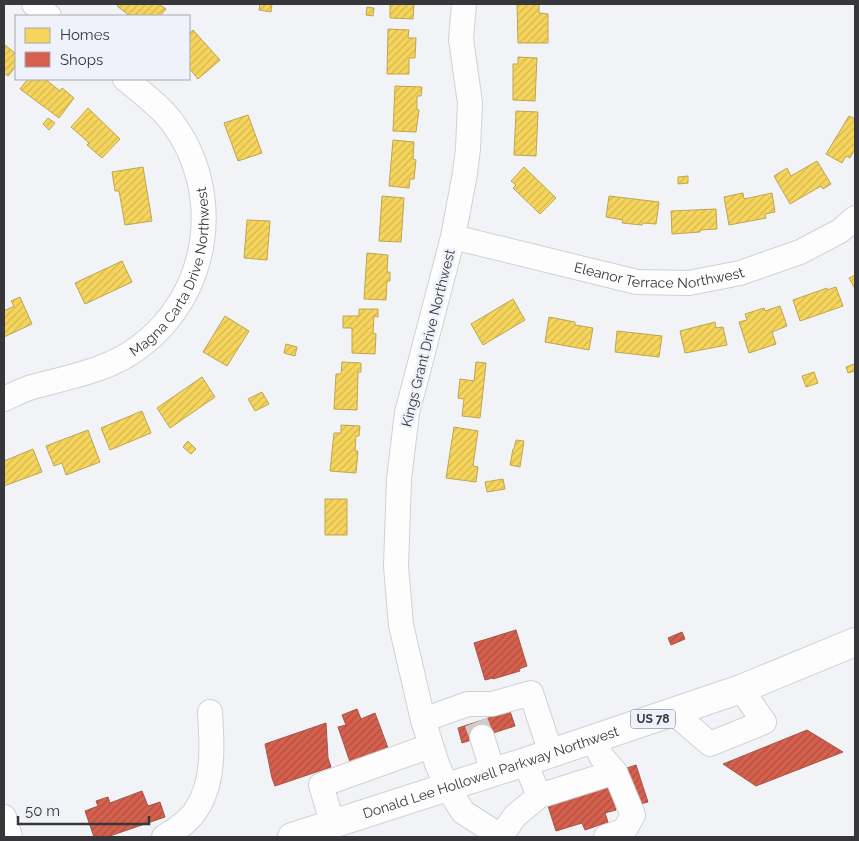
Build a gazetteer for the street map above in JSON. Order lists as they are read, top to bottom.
{
  "streets": {
    "main road": ["US 78", "Donald Lee Hollowell Parkway Northwest"],
    "street": ["Eleanor Terrace Northwest", "Magna Carta Drive Northwest", "Kings Grant Drive Northwest"]
  },
  "crossings": [
    ["Eleanor Terrace Northwest", "Kings Grant Drive Northwest"],
    ["Kings Grant Drive Northwest", "Donald Lee Hollowell Parkway Northwest"]
  ],
  "legend": ["Homes", "Shops"],
  "scale_bar": "50 m"
}
